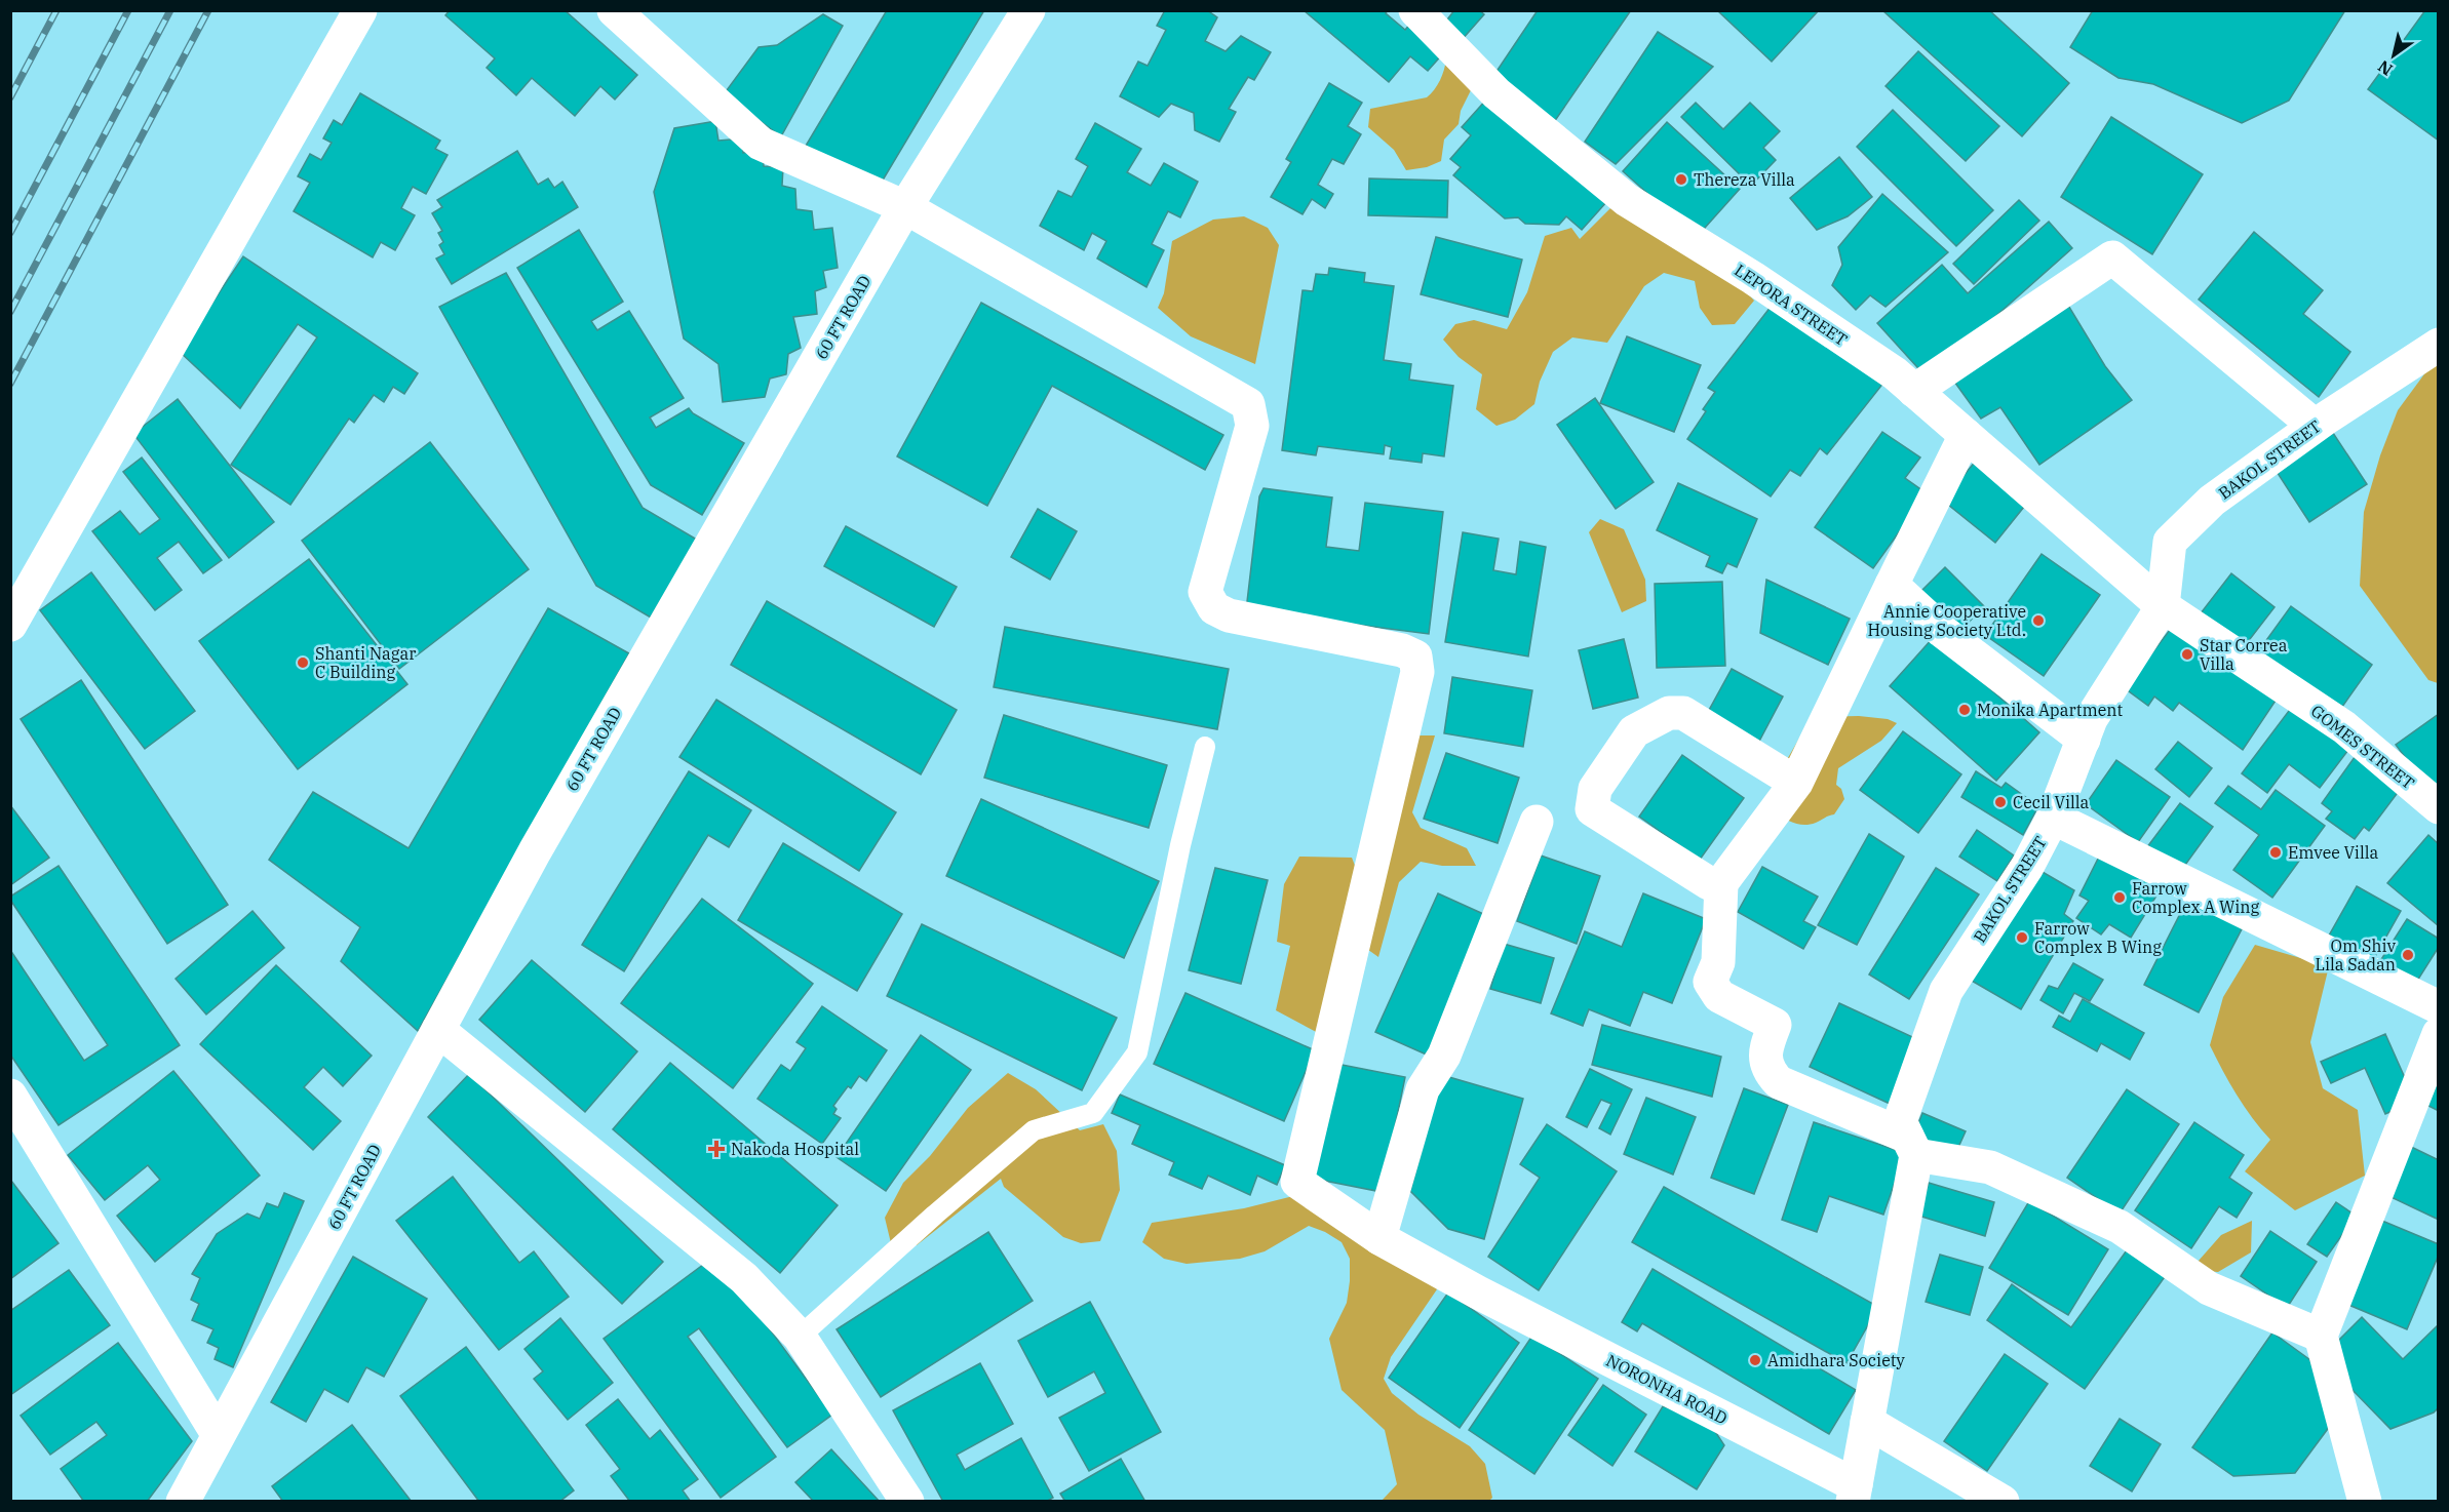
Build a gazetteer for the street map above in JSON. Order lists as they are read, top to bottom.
{
  "streets": {
    "street": [
      "LEPORA STREET",
      "60 FT ROAD",
      "BAKOL STREET",
      "GOMES STREET",
      "NORONHA ROAD"
    ]
  },
  "crossings": [
    ["LEPORA STREET", "BAKOL STREET"],
    ["LEPORA STREET", "GOMES STREET"],
    ["60 FT ROAD", "NORONHA ROAD"],
    ["BAKOL STREET", "GOMES STREET"],
    ["BAKOL STREET", "NORONHA ROAD"]
  ],
  "places": {
    "other": [
      "Thereza Villa",
      "Annie Cooperative Housing Society Ltd.",
      "Star Correa Villa",
      "Shanti Nagar C Building",
      "Monika Apartment",
      "Cecil Villa",
      "Emvee Villa",
      "Farrow Complex A Wing",
      "Farrow Complex B Wing",
      "Om Shiv Lila Sadan",
      "Amidhara Society"
    ],
    "health": ["Nakoda Hospital"]
  },
  "north": "bottom left"
}
